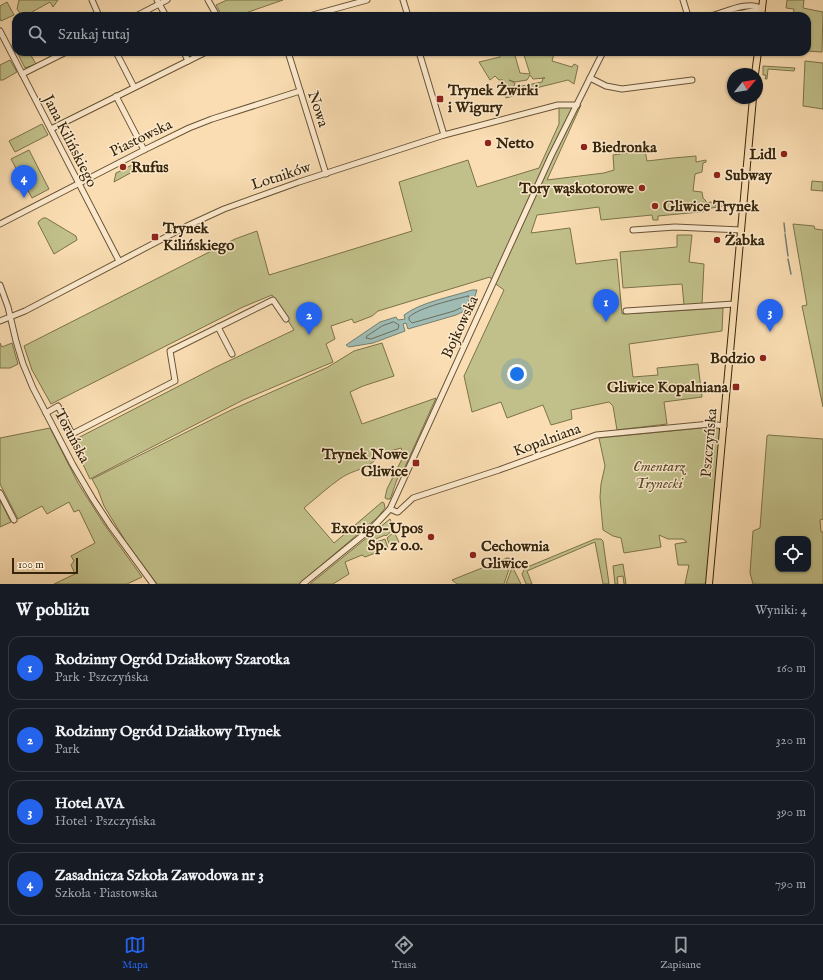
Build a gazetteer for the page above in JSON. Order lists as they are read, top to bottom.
{
  "streets": {
    "main road": ["Pszczyńska"],
    "street": [
      "Nowa",
      "Piastowska",
      "Jana Kilińskiego",
      "Lotników",
      "Bojkowska",
      "Toruńska",
      "Kopalniana"
    ]
  },
  "crossings": [
    ["Nowa", "Piastowska"],
    ["Nowa", "Lotników"],
    ["Piastowska", "Jana Kilińskiego"],
    ["Jana Kilińskiego", "Lotników"],
    ["Lotników", "Bojkowska"],
    ["Lotników", "Toruńska"],
    ["Bojkowska", "Kopalniana"],
    ["Kopalniana", "Pszczyńska"]
  ],
  "parks": ["Cmentarz Trynecki"],
  "places": {
    "transit": [
      "Trynek Żwirki i Wigury",
      "Trynek Kilińskiego",
      "Gliwice Kopalniana",
      "Trynek Nowe Gliwice"
    ],
    "other": [
      "Netto",
      "Biedronka",
      "Lidl",
      "Rufus",
      "Subway",
      "Tory wąskotorowe",
      "Gliwice Trynek",
      "Żabka",
      "Bodzio",
      "Exorigo-Upos Sp. z o.o.",
      "Cechownia Gliwice"
    ]
  },
  "scale_bar": "100 m",
  "north": "top right",
  "page": {
    "search": "Szukaj tutaj",
    "pins": [
      "4",
      "1",
      "3",
      "2"
    ],
    "scale": "100 m",
    "heading": ["W pobliżu", "Wyniki: 4"],
    "list": [
      {
        "mark": "1",
        "name": "Rodzinny Ogród Działkowy Szarotka",
        "note": "Park · Pszczyńska",
        "value": "160 m"
      },
      {
        "mark": "2",
        "name": "Rodzinny Ogród Działkowy Trynek",
        "note": "Park",
        "value": "320 m"
      },
      {
        "mark": "3",
        "name": "Hotel AVA",
        "note": "Hotel · Pszczyńska",
        "value": "390 m"
      },
      {
        "mark": "4",
        "name": "Zasadnicza Szkoła Zawodowa nr 3",
        "note": "Szkoła · Piastowska",
        "value": "790 m"
      }
    ],
    "nav": ["Mapa", "Trasa", "Zapisane"]
  }
}
